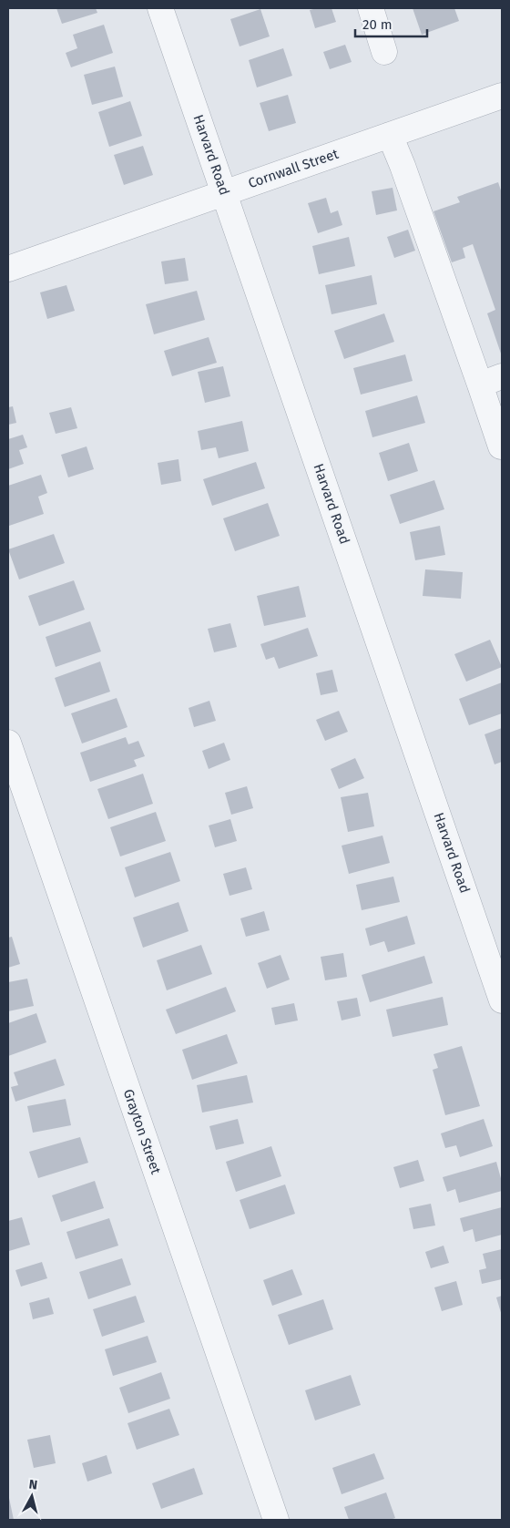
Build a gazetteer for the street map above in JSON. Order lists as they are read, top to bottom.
{
  "streets": {
    "street": ["Harvard Road", "Cornwall Street", "Grayton Street"]
  },
  "crossings": [
    ["Harvard Road", "Cornwall Street"]
  ],
  "scale_bar": "20 m",
  "north": "top"
}
